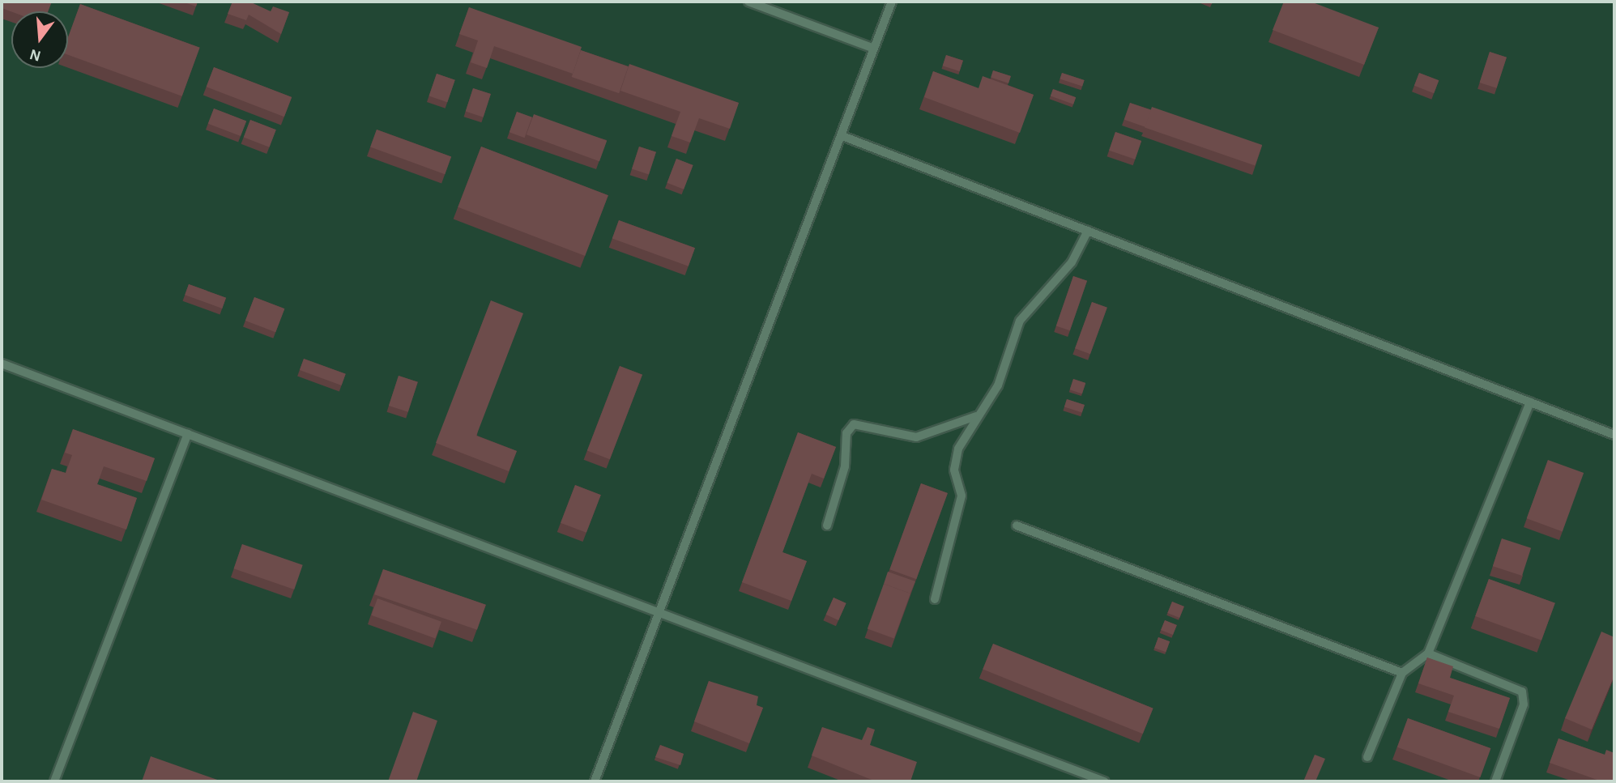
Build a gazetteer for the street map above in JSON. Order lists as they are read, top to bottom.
{
  "north": "bottom"
}
